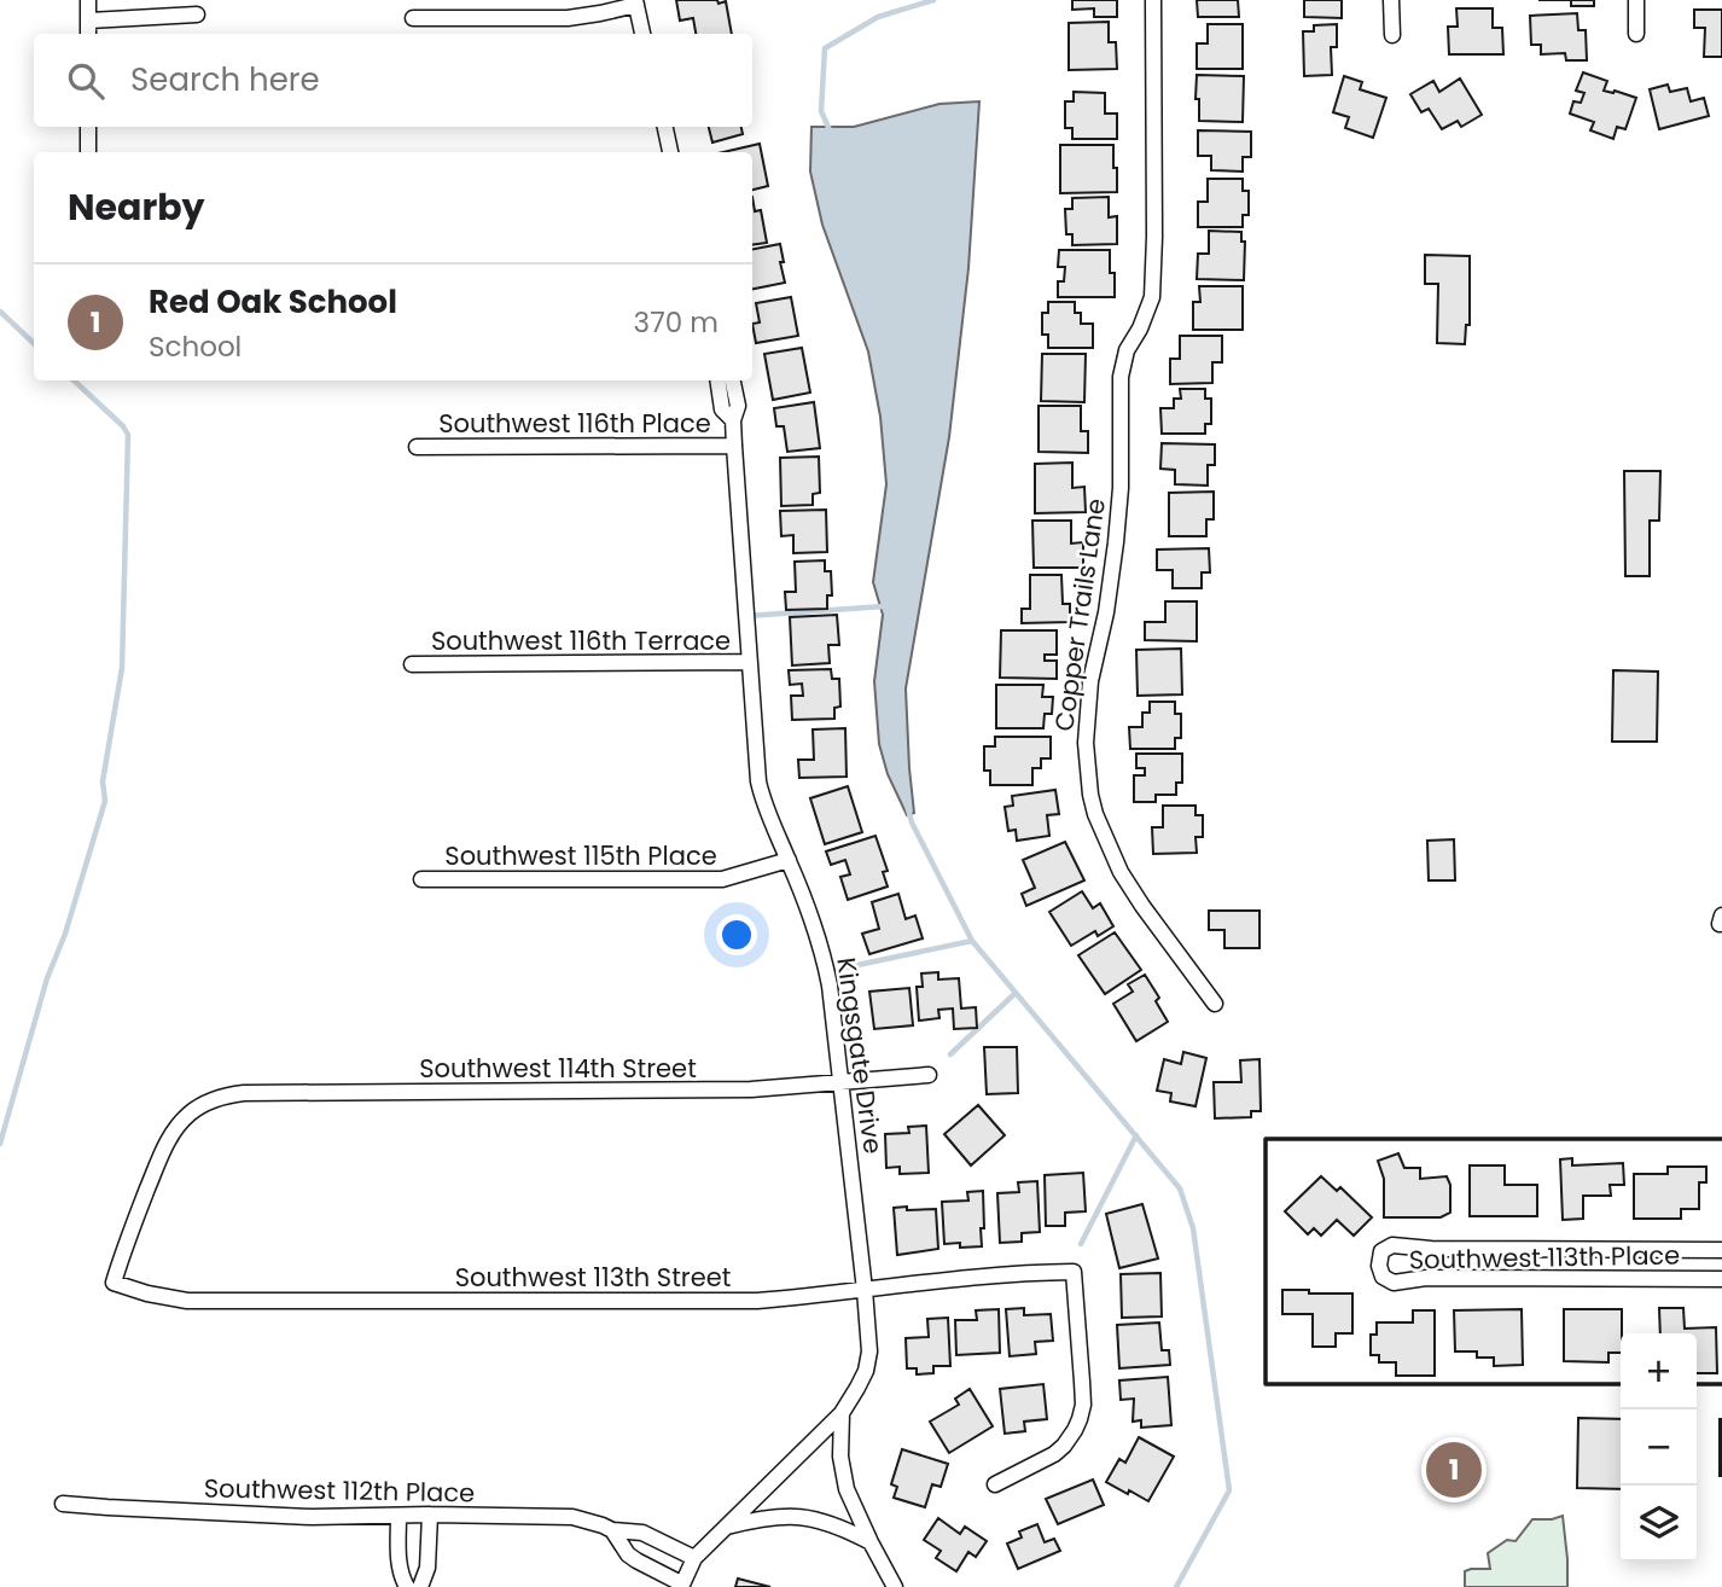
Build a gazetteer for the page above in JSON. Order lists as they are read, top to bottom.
{
  "streets": {
    "street": [
      "Southwest 116th Place",
      "Copper Trails Lane",
      "Southwest 116th Terrace",
      "Southwest 115th Place",
      "Kingsgate Drive",
      "Southwest 114th Street",
      "Southwest 113th Place",
      "Southwest 113th Street",
      "Southwest 112th Place"
    ]
  },
  "crossings": [
    ["Southwest 116th Place", "Kingsgate Drive"],
    ["Southwest 116th Terrace", "Kingsgate Drive"],
    ["Southwest 115th Place", "Kingsgate Drive"],
    ["Kingsgate Drive", "Southwest 114th Street"],
    ["Kingsgate Drive", "Southwest 113th Street"],
    ["Kingsgate Drive", "Southwest 112th Place"],
    ["Southwest 114th Street", "Southwest 113th Street"]
  ],
  "page": {
    "search": "Search here",
    "heading": "Nearby",
    "list": [
      {
        "mark": "1",
        "name": "Red Oak School",
        "note": "School",
        "value": "370 m"
      }
    ],
    "map_buttons": ["+", "−"],
    "pins": "1"
  }
}
